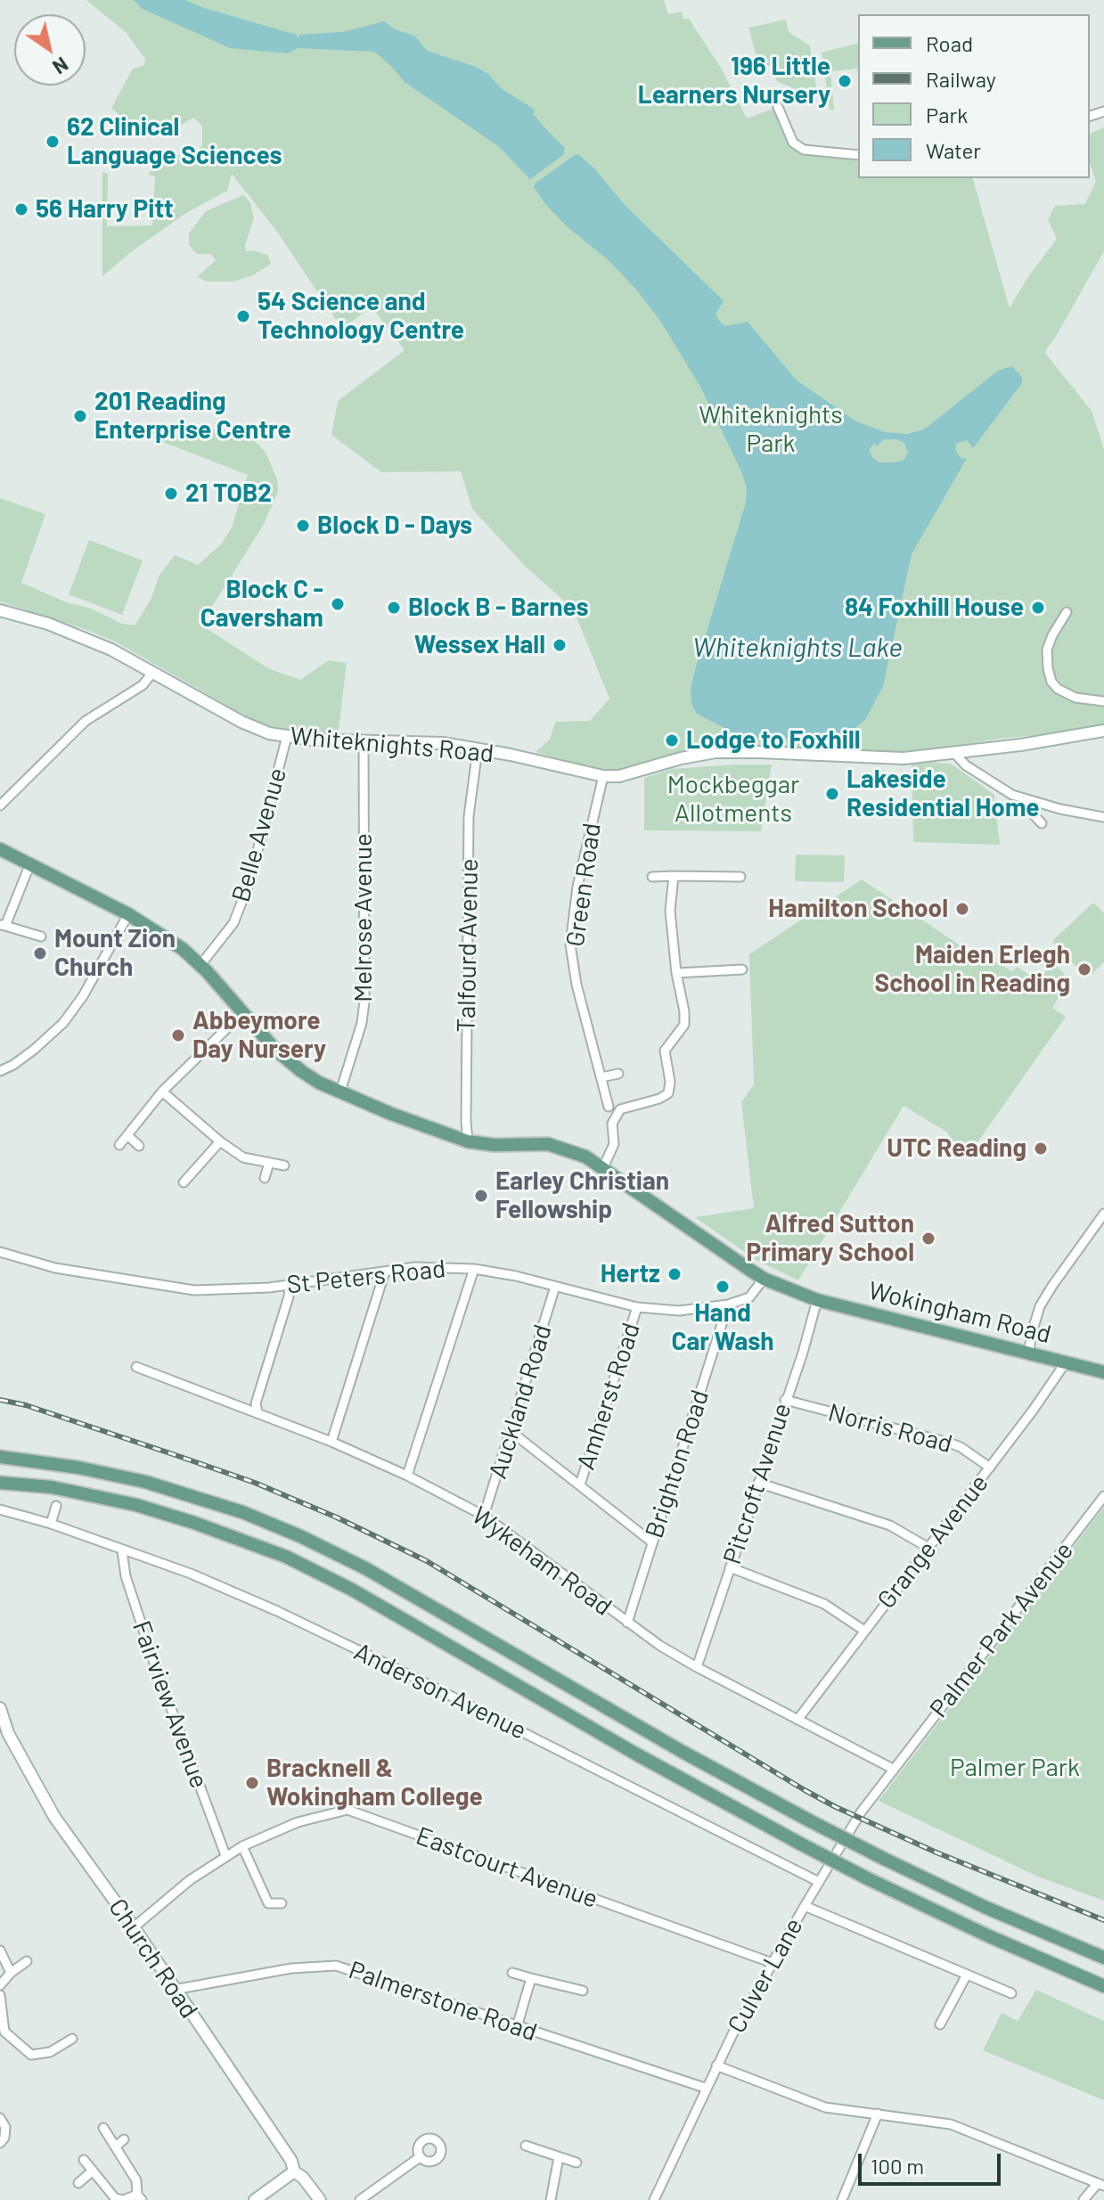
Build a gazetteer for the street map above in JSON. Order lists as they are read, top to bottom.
{
  "streets": {
    "main road": ["Wokingham Road"],
    "street": [
      "Whiteknights Road",
      "Belle Avenue",
      "Green Road",
      "Melrose Avenue",
      "Talfourd Avenue",
      "St Peters Road",
      "Amherst Road",
      "Auckland Road",
      "Norris Road",
      "Brighton Road",
      "Pitcroft Avenue",
      "Grange Avenue",
      "Wykeham Road",
      "Palmer Park Avenue",
      "Anderson Avenue",
      "Fairview Avenue",
      "Eastcourt Avenue",
      "Church Road",
      "Culver Lane",
      "Palmerstone Road"
    ]
  },
  "crossings": [
    ["Whiteknights Road", "Belle Avenue"],
    ["Whiteknights Road", "Green Road"],
    ["Whiteknights Road", "Melrose Avenue"],
    ["Whiteknights Road", "Talfourd Avenue"],
    ["Belle Avenue", "Wokingham Road"],
    ["Melrose Avenue", "Wokingham Road"],
    ["Talfourd Avenue", "Wokingham Road"],
    ["St Peters Road", "Wokingham Road"],
    ["St Peters Road", "Amherst Road"],
    ["St Peters Road", "Auckland Road"],
    ["St Peters Road", "Brighton Road"],
    ["Wokingham Road", "Pitcroft Avenue"],
    ["Wokingham Road", "Grange Avenue"],
    ["Auckland Road", "Wykeham Road"],
    ["Norris Road", "Pitcroft Avenue"],
    ["Norris Road", "Grange Avenue"],
    ["Brighton Road", "Wykeham Road"],
    ["Pitcroft Avenue", "Wykeham Road"],
    ["Grange Avenue", "Wykeham Road"],
    ["Wykeham Road", "Palmer Park Avenue"],
    ["Wykeham Road", "Culver Lane"],
    ["Palmer Park Avenue", "Culver Lane"],
    ["Anderson Avenue", "Fairview Avenue"],
    ["Anderson Avenue", "Culver Lane"],
    ["Fairview Avenue", "Eastcourt Avenue"],
    ["Eastcourt Avenue", "Church Road"],
    ["Eastcourt Avenue", "Culver Lane"],
    ["Church Road", "Palmerstone Road"],
    ["Culver Lane", "Palmerstone Road"]
  ],
  "water": ["Whiteknights Lake"],
  "parks": ["Whiteknights Park", "Mockbeggar Allotments", "Palmer Park"],
  "places": [
    "196 Little Learners Nursery",
    "62 Clinical Language Sciences",
    "56 Harry Pitt",
    "54 Science and Technology Centre",
    "201 Reading Enterprise Centre",
    "21 TOB2",
    "Block D - Days",
    "Block C - Caversham",
    "Block B - Barnes",
    "84 Foxhill House",
    "Wessex Hall",
    "Lodge to Foxhill",
    "Lakeside Residential Home",
    "Hamilton School",
    "Mount Zion Church",
    "Maiden Erlegh School in Reading",
    "Abbeymore Day Nursery",
    "UTC Reading",
    "Earley Christian Fellowship",
    "Alfred Sutton Primary School",
    "Hertz",
    "Hand Car Wash",
    "Bracknell & Wokingham College"
  ],
  "legend": [
    "Road",
    "Railway",
    "Park",
    "Water"
  ],
  "scale_bar": "100 m",
  "north": "bottom right"
}
